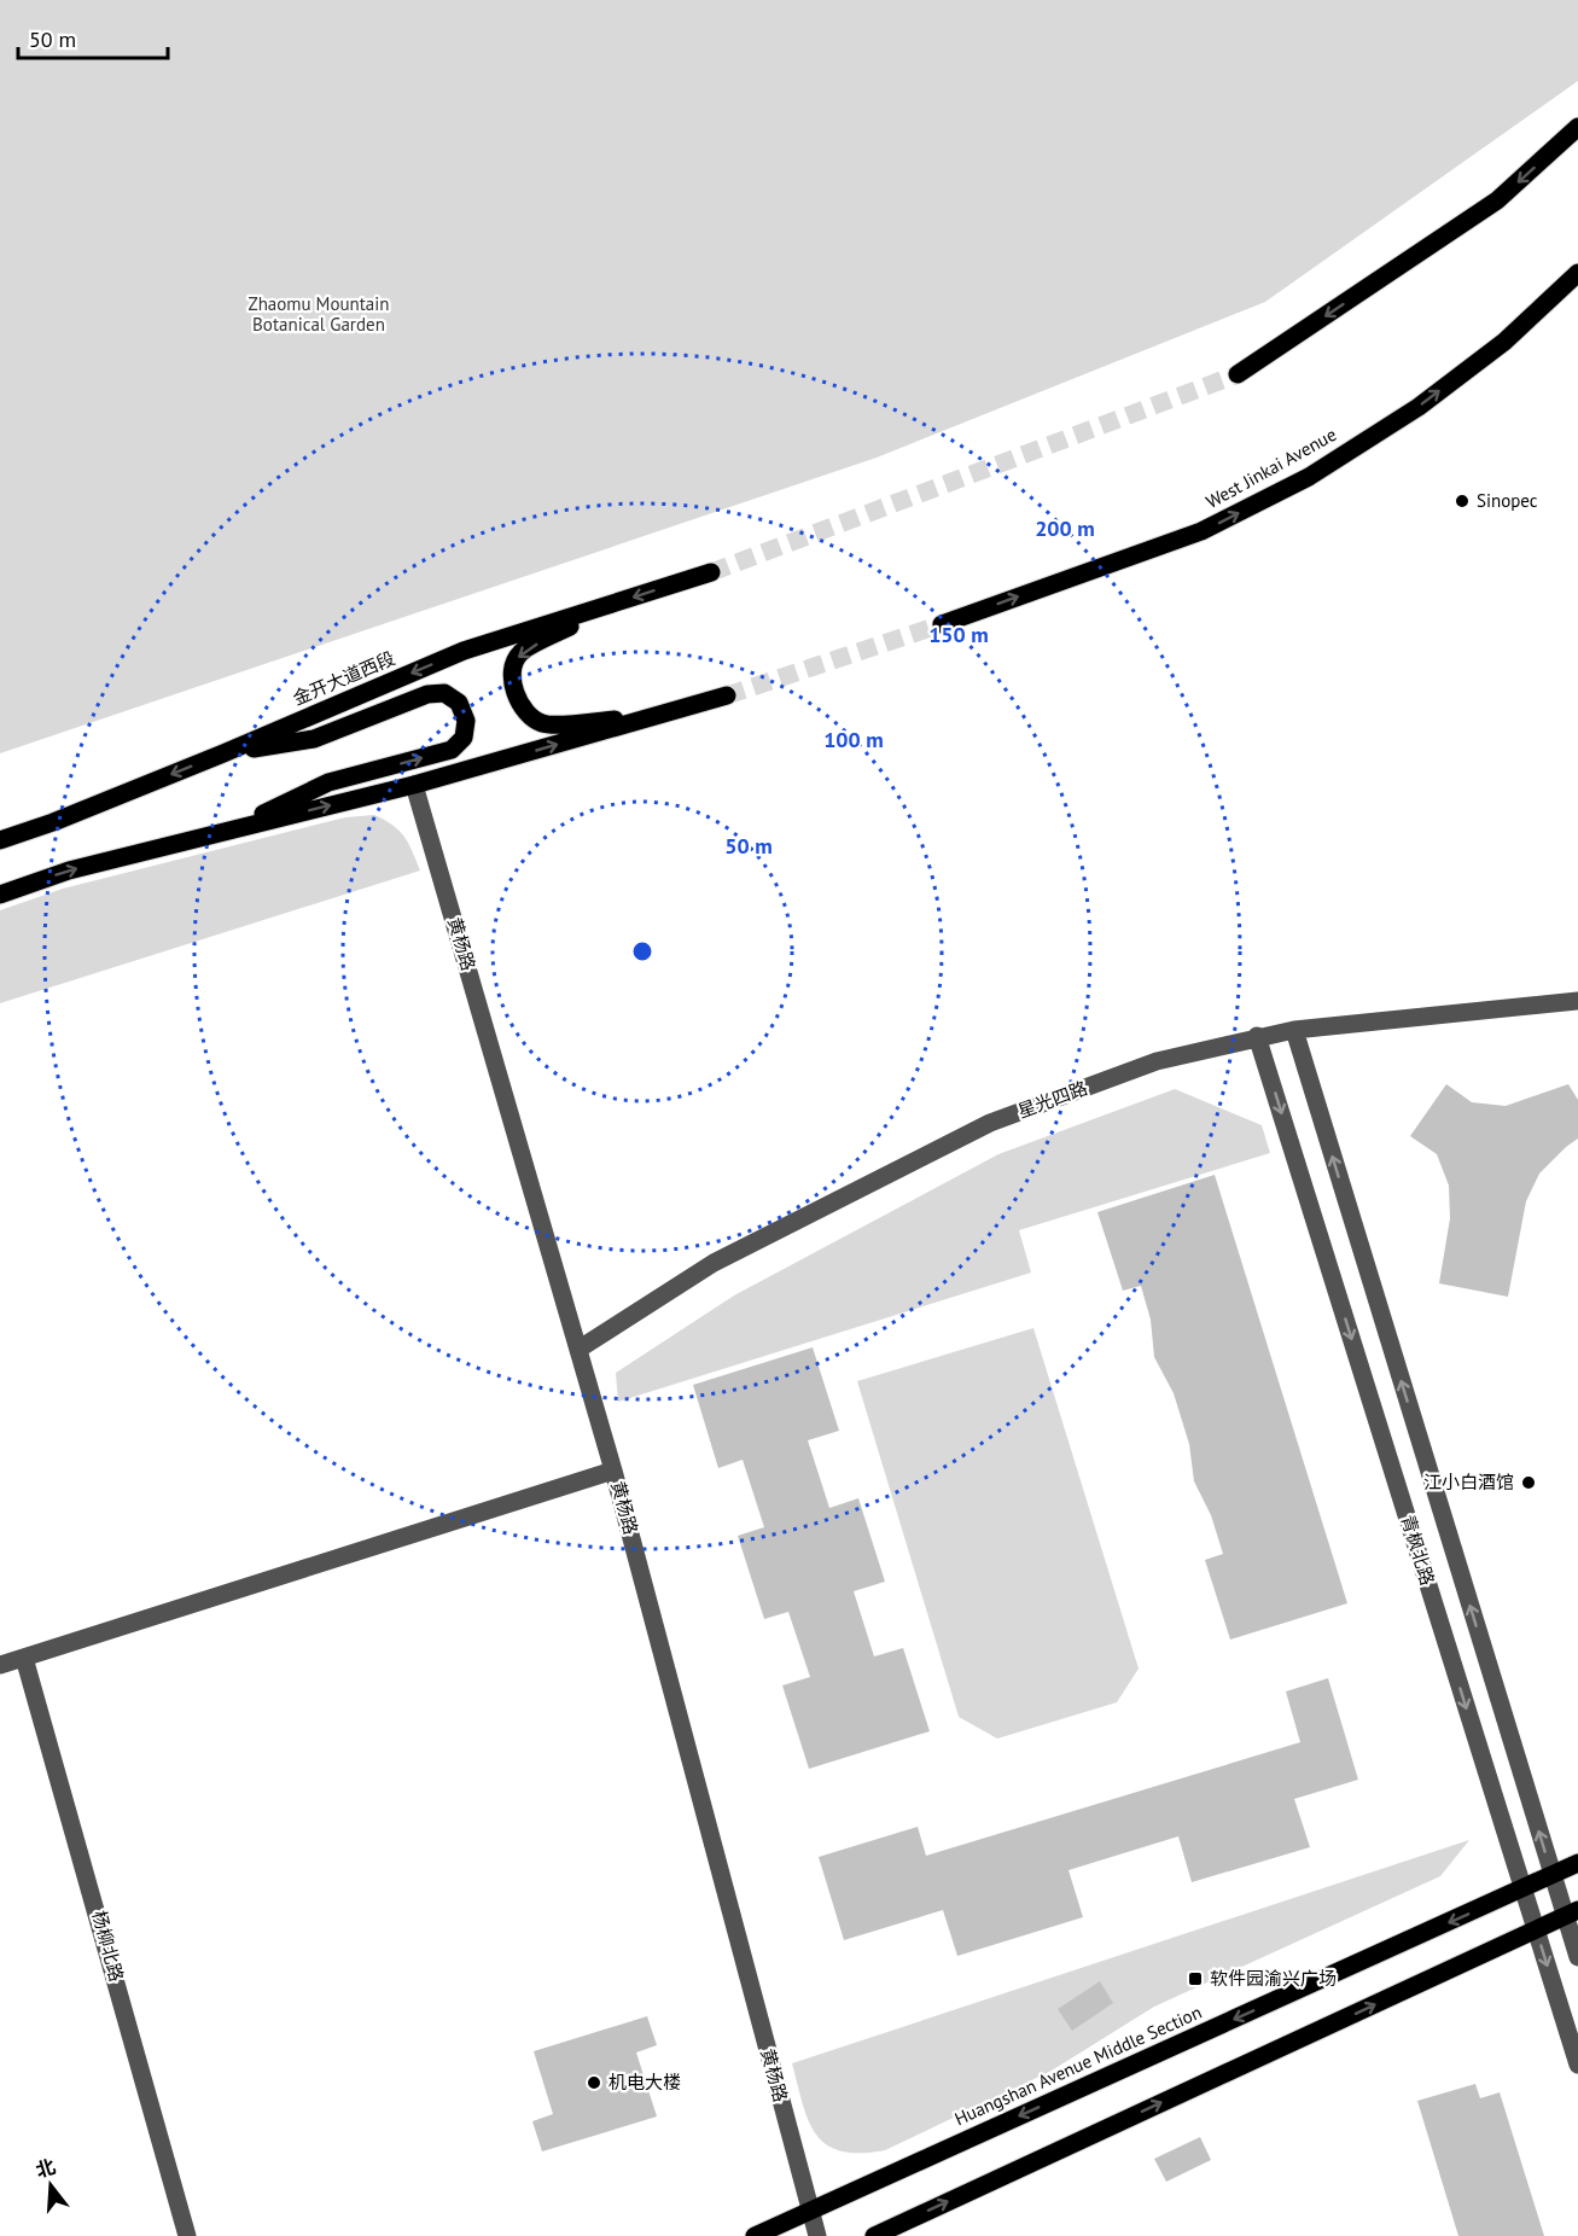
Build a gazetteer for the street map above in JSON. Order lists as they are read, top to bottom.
{
  "streets": {
    "main road": ["West Jinkai Avenue", "金开大道西段", "Huangshan Avenue Middle Section"],
    "street": [
      "黄杨路",
      "星光四路",
      "青枫北路",
      "杨柳北路"
    ]
  },
  "crossings": [
    ["黄杨路", "星光四路"],
    ["黄杨路", "Huangshan Avenue Middle Section"],
    ["星光四路", "青枫北路"],
    ["青枫北路", "Huangshan Avenue Middle Section"]
  ],
  "parks": ["Zhaomu Mountain Botanical Garden"],
  "places": {
    "other": ["Sinopec", "江小白酒馆", "机电大楼"],
    "transit": ["软件园渝兴广场"]
  },
  "scale_bar": "50 m",
  "north": "top",
  "rings": [
    "200 m",
    "150 m",
    "100 m",
    "50 m"
  ]
}
